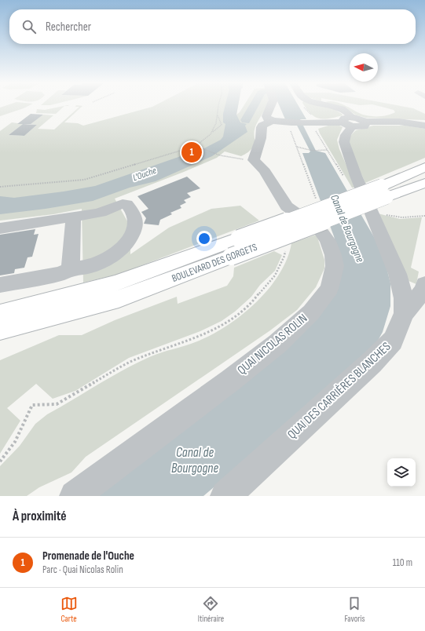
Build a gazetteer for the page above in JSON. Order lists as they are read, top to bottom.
{
  "streets": {
    "main road": ["BOULEVARD DES GORGETS"],
    "street": ["QUAI NICOLAS ROLIN", "QUAI DES CARRIÈRES BLANCHES"]
  },
  "water": ["L'Ouche", "Canal de Bourgogne"],
  "north": "left",
  "page": {
    "search": "Rechercher",
    "pins": "1",
    "heading": "À proximité",
    "list": [
      {
        "mark": "1",
        "name": "Promenade de l'Ouche",
        "note": "Parc · Quai Nicolas Rolin",
        "value": "110 m"
      }
    ],
    "nav": ["Carte", "Itinéraire", "Favoris"]
  }
}
